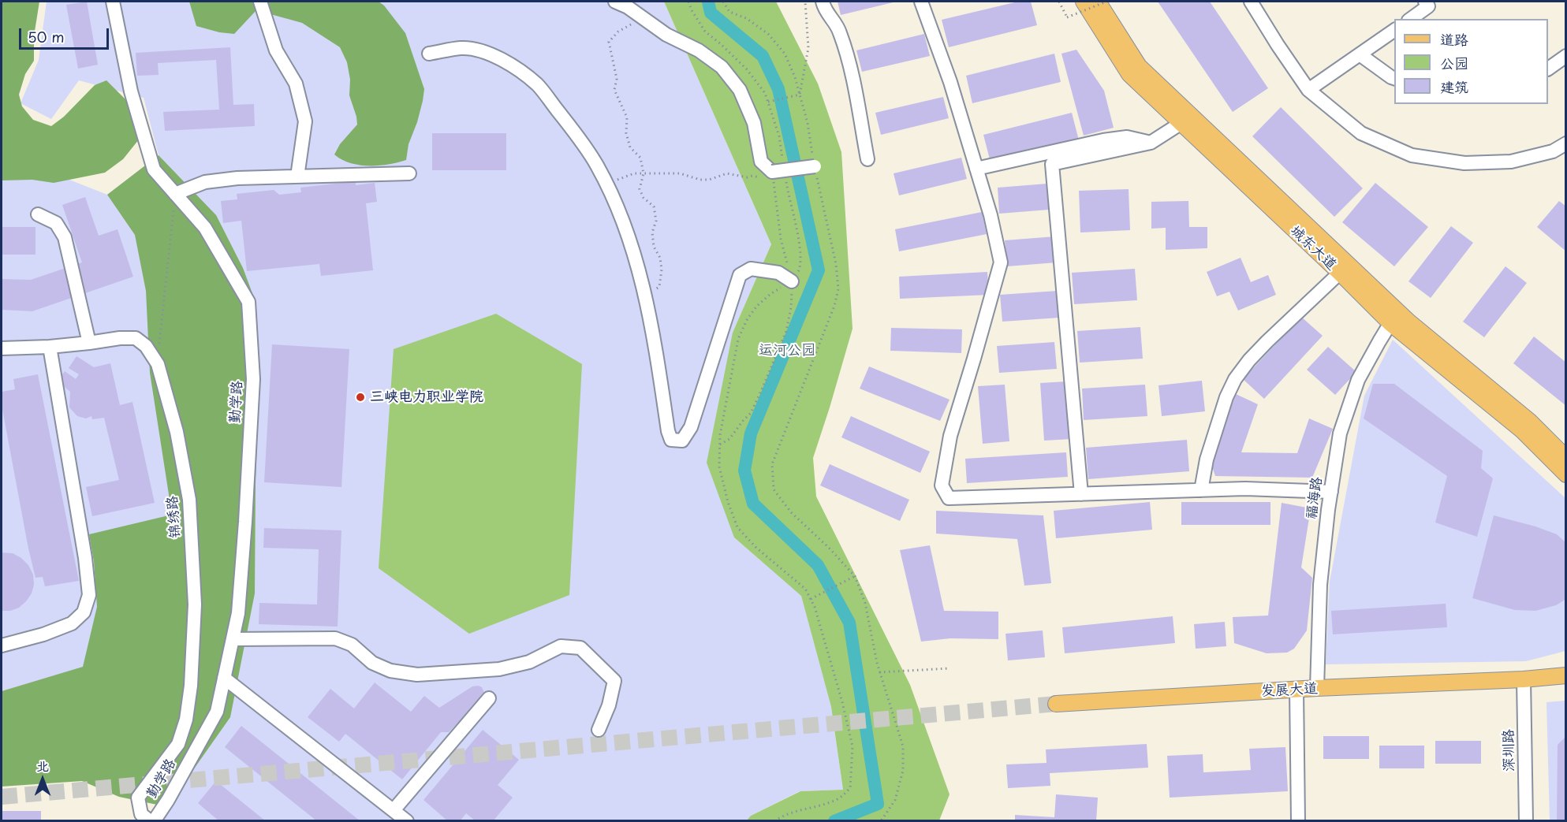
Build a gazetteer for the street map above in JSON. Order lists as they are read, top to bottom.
{
  "streets": {
    "main road": ["城东大道", "发展大道"],
    "street": [
      "勤学路",
      "福海路",
      "锦绣路",
      "深圳路"
    ]
  },
  "crossings": [
    ["城东大道", "福海路"],
    ["福海路", "发展大道"],
    ["发展大道", "深圳路"]
  ],
  "parks": ["运河公园"],
  "places": ["三峡电力职业学院"],
  "legend": ["道路", "公园", "建筑"],
  "scale_bar": "50 m",
  "north": "top"
}
